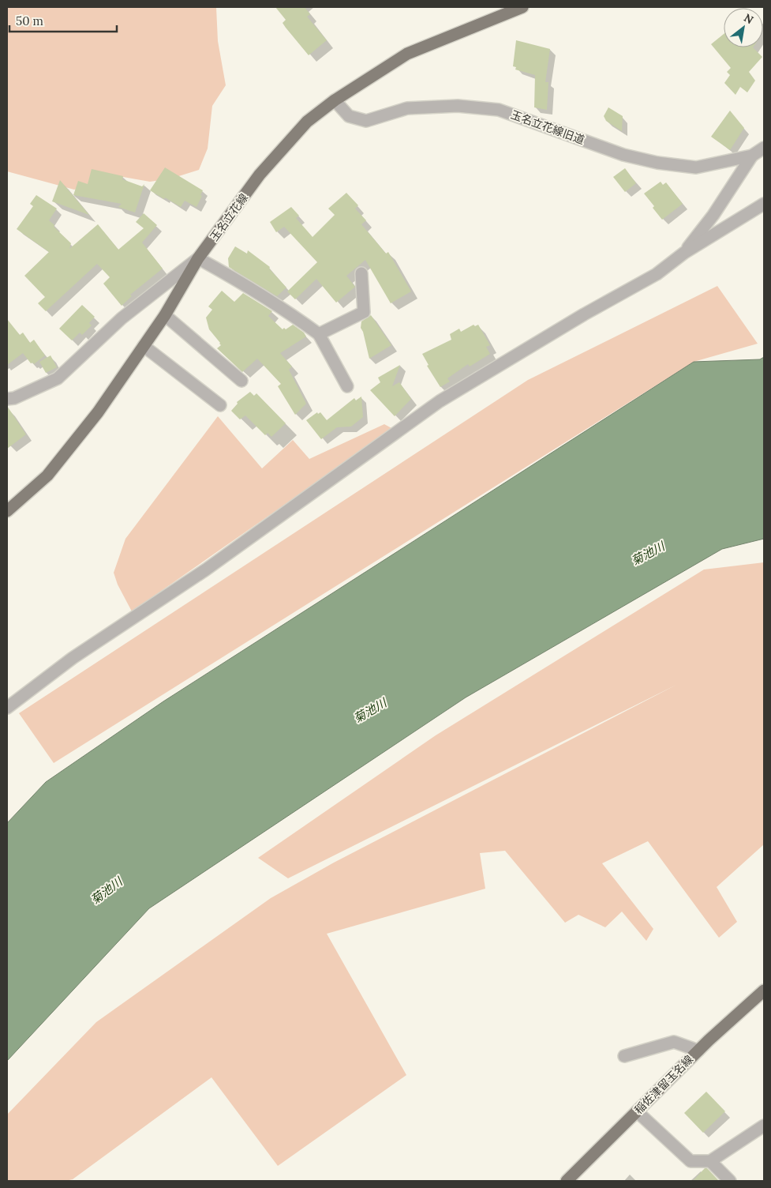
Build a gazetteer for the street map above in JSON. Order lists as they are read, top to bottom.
{
  "streets": {
    "main road": ["玉名立花線", "稲佐津留玉名線"],
    "street": ["玉名立花線旧道"]
  },
  "crossings": [
    ["玉名立花線旧道", "玉名立花線"]
  ],
  "water": ["菊池川"],
  "scale_bar": "50 m",
  "north": "top right"
}
